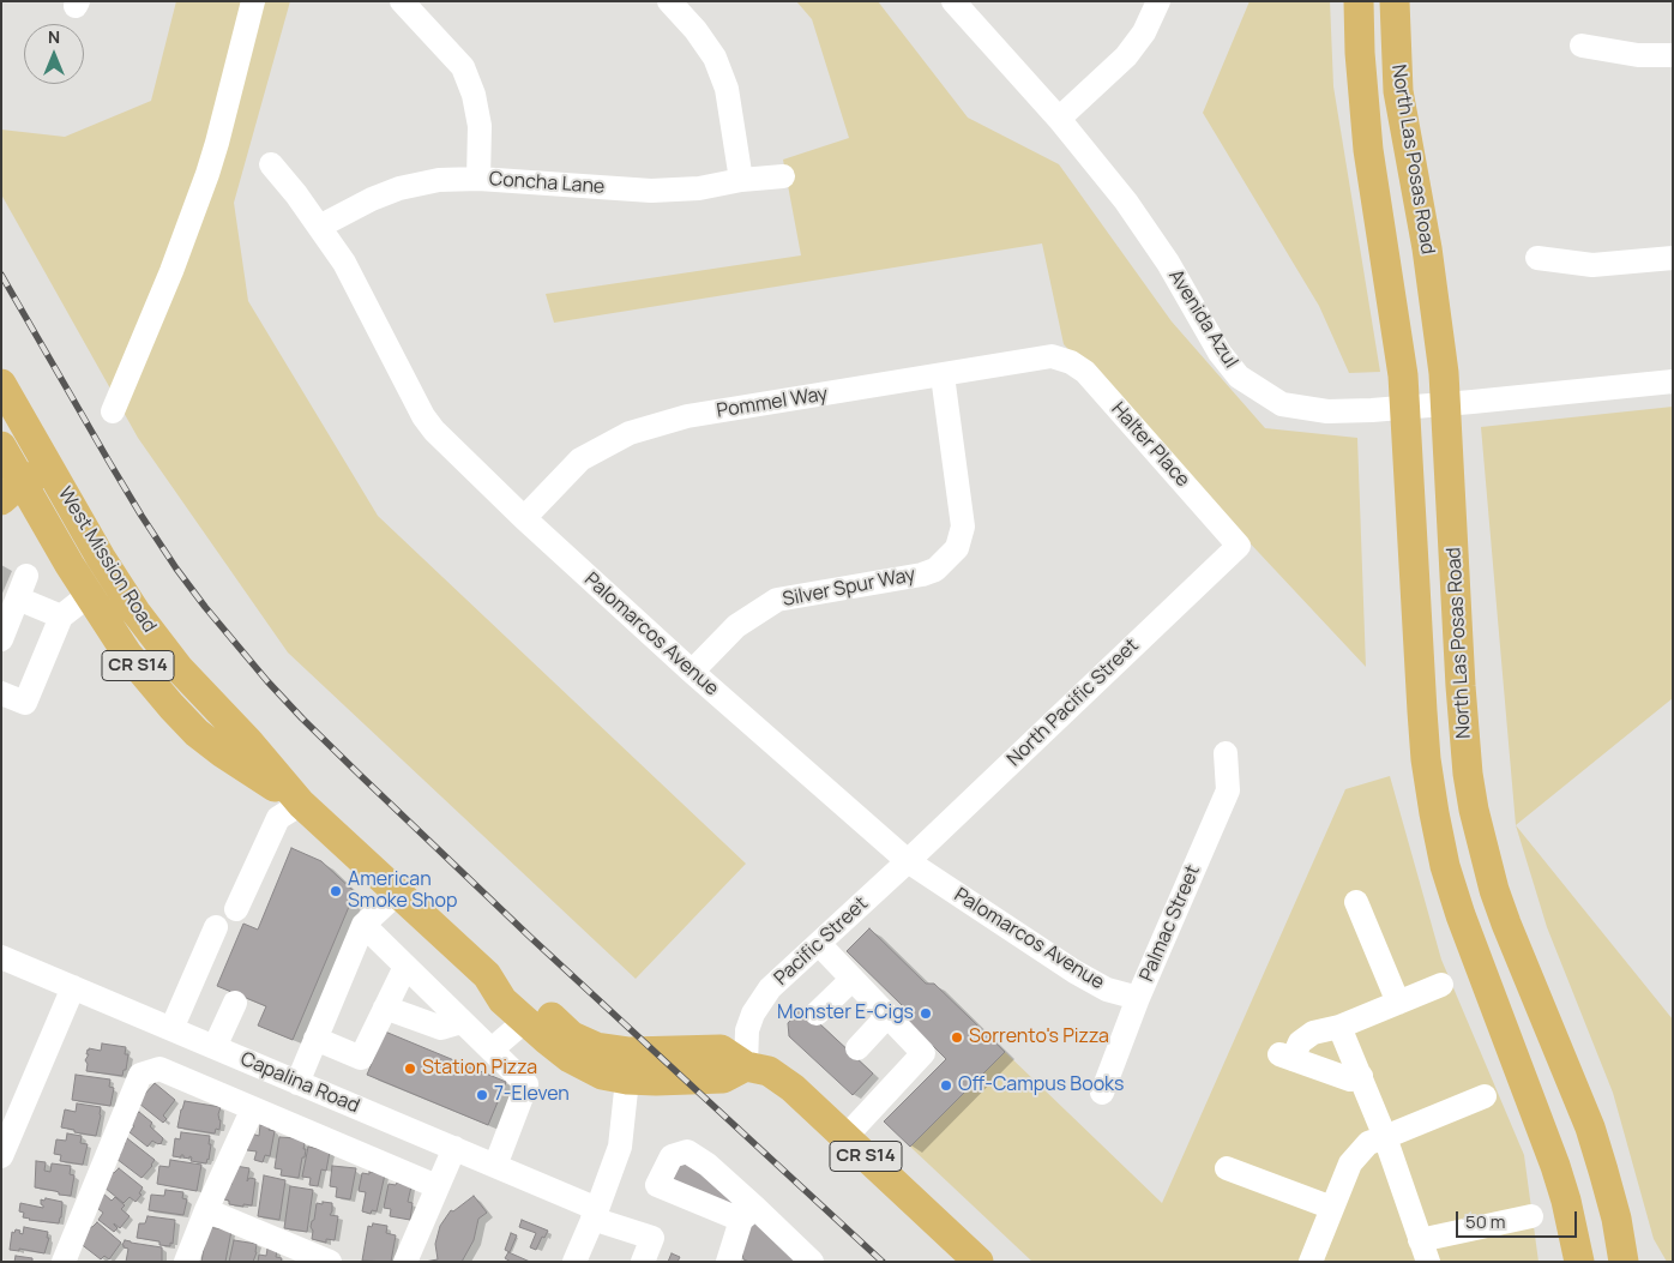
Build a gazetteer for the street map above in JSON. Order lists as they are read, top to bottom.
{
  "streets": {
    "main road": ["North Las Posas Road", "West Mission Road", "CR S14"],
    "street": [
      "Concha Lane",
      "Avenida Azul",
      "Pommel Way",
      "Halter Place",
      "Silver Spur Way",
      "Palomarcos Avenue",
      "North Pacific Street",
      "Palmac Street",
      "Pacific Street",
      "Capalina Road"
    ]
  },
  "crossings": [
    ["North Las Posas Road", "Avenida Azul"],
    ["Concha Lane", "Palomarcos Avenue"],
    ["Pommel Way", "Halter Place"],
    ["Pommel Way", "Silver Spur Way"],
    ["Pommel Way", "Palomarcos Avenue"],
    ["Halter Place", "North Pacific Street"],
    ["West Mission Road", "Pacific Street"],
    ["Silver Spur Way", "Palomarcos Avenue"],
    ["Palomarcos Avenue", "North Pacific Street"],
    ["Palomarcos Avenue", "Palmac Street"],
    ["Palomarcos Avenue", "Pacific Street"],
    ["North Pacific Street", "Pacific Street"]
  ],
  "places": [
    "American Smoke Shop",
    "Monster E-Cigs",
    "Sorrento's Pizza",
    "Station Pizza",
    "Off-Campus Books",
    "7-Eleven"
  ],
  "scale_bar": "50 m",
  "north": "top"
}
